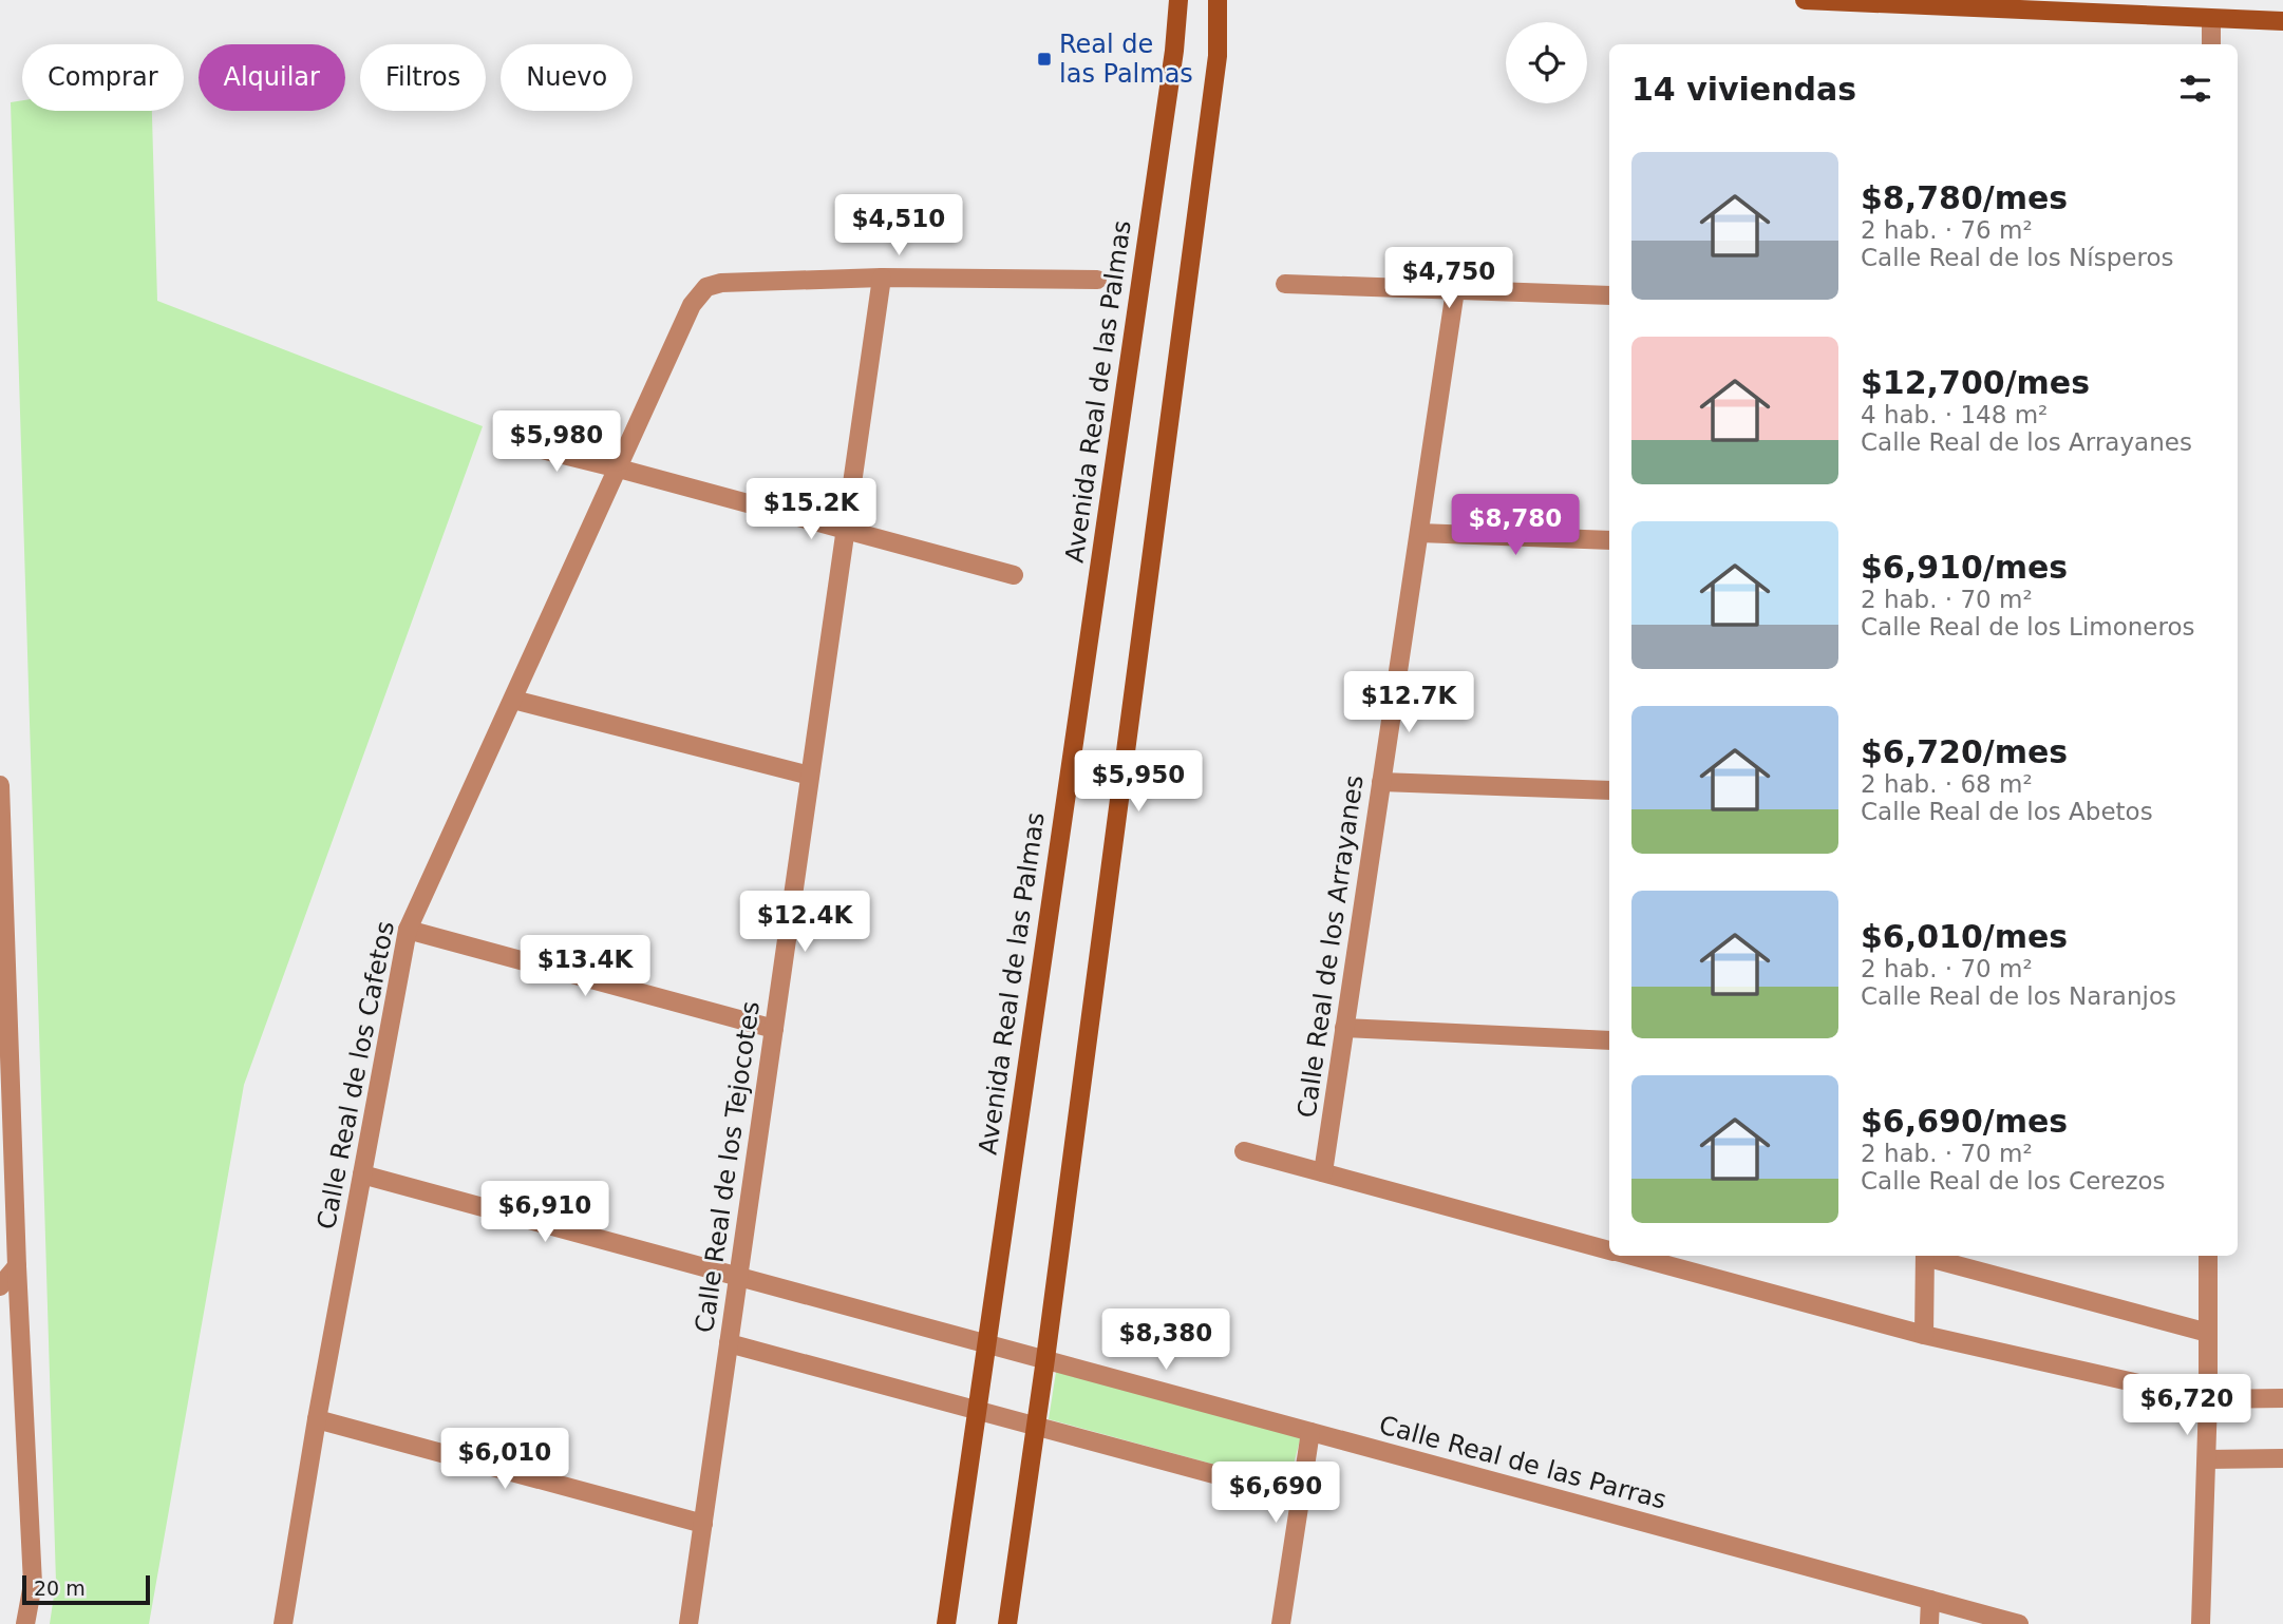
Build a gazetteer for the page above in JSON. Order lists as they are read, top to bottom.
{
  "streets": {
    "street": [
      "Avenida Real de las Palmas",
      "Calle Real de los Arrayanes",
      "Calle Real de los Cafetos",
      "Calle Real de los Tejocotes",
      "Calle Real de las Parras"
    ]
  },
  "crossings": [
    ["Avenida Real de las Palmas", "Calle Real de las Parras"],
    ["Calle Real de los Cafetos", "Calle Real de los Tejocotes"],
    ["Calle Real de los Cafetos", "Calle Real de las Parras"],
    ["Calle Real de los Tejocotes", "Calle Real de las Parras"]
  ],
  "places": {
    "transit": ["Real de las Palmas"]
  },
  "scale_bar": "20 m",
  "page": {
    "chip": [
      "Comprar",
      "Alquilar",
      "Filtros",
      "Nuevo"
    ],
    "heading": "14 viviendas",
    "list": [
      {
        "name": "$8,780/mes",
        "note": "2 hab. · 76 m² · Calle Real de los Nísperos"
      },
      {
        "name": "$12,700/mes",
        "note": "4 hab. · 148 m² · Calle Real de los Arrayanes"
      },
      {
        "name": "$6,910/mes",
        "note": "2 hab. · 70 m² · Calle Real de los Limoneros"
      },
      {
        "name": "$6,720/mes",
        "note": "2 hab. · 68 m² · Calle Real de los Abetos"
      },
      {
        "name": "$6,010/mes",
        "note": "2 hab. · 70 m² · Calle Real de los Naranjos"
      },
      {
        "name": "$6,690/mes",
        "note": "2 hab. · 70 m² · Calle Real de los Cerezos"
      }
    ],
    "price": [
      "$4,510",
      "$4,750",
      "$5,980",
      "$15.2K",
      "$8,780",
      "$12.7K",
      "$5,950",
      "$12.4K",
      "$13.4K",
      "$6,910",
      "$8,380",
      "$6,720",
      "$6,010",
      "$6,690"
    ],
    "scale": "20 m"
  }
}
